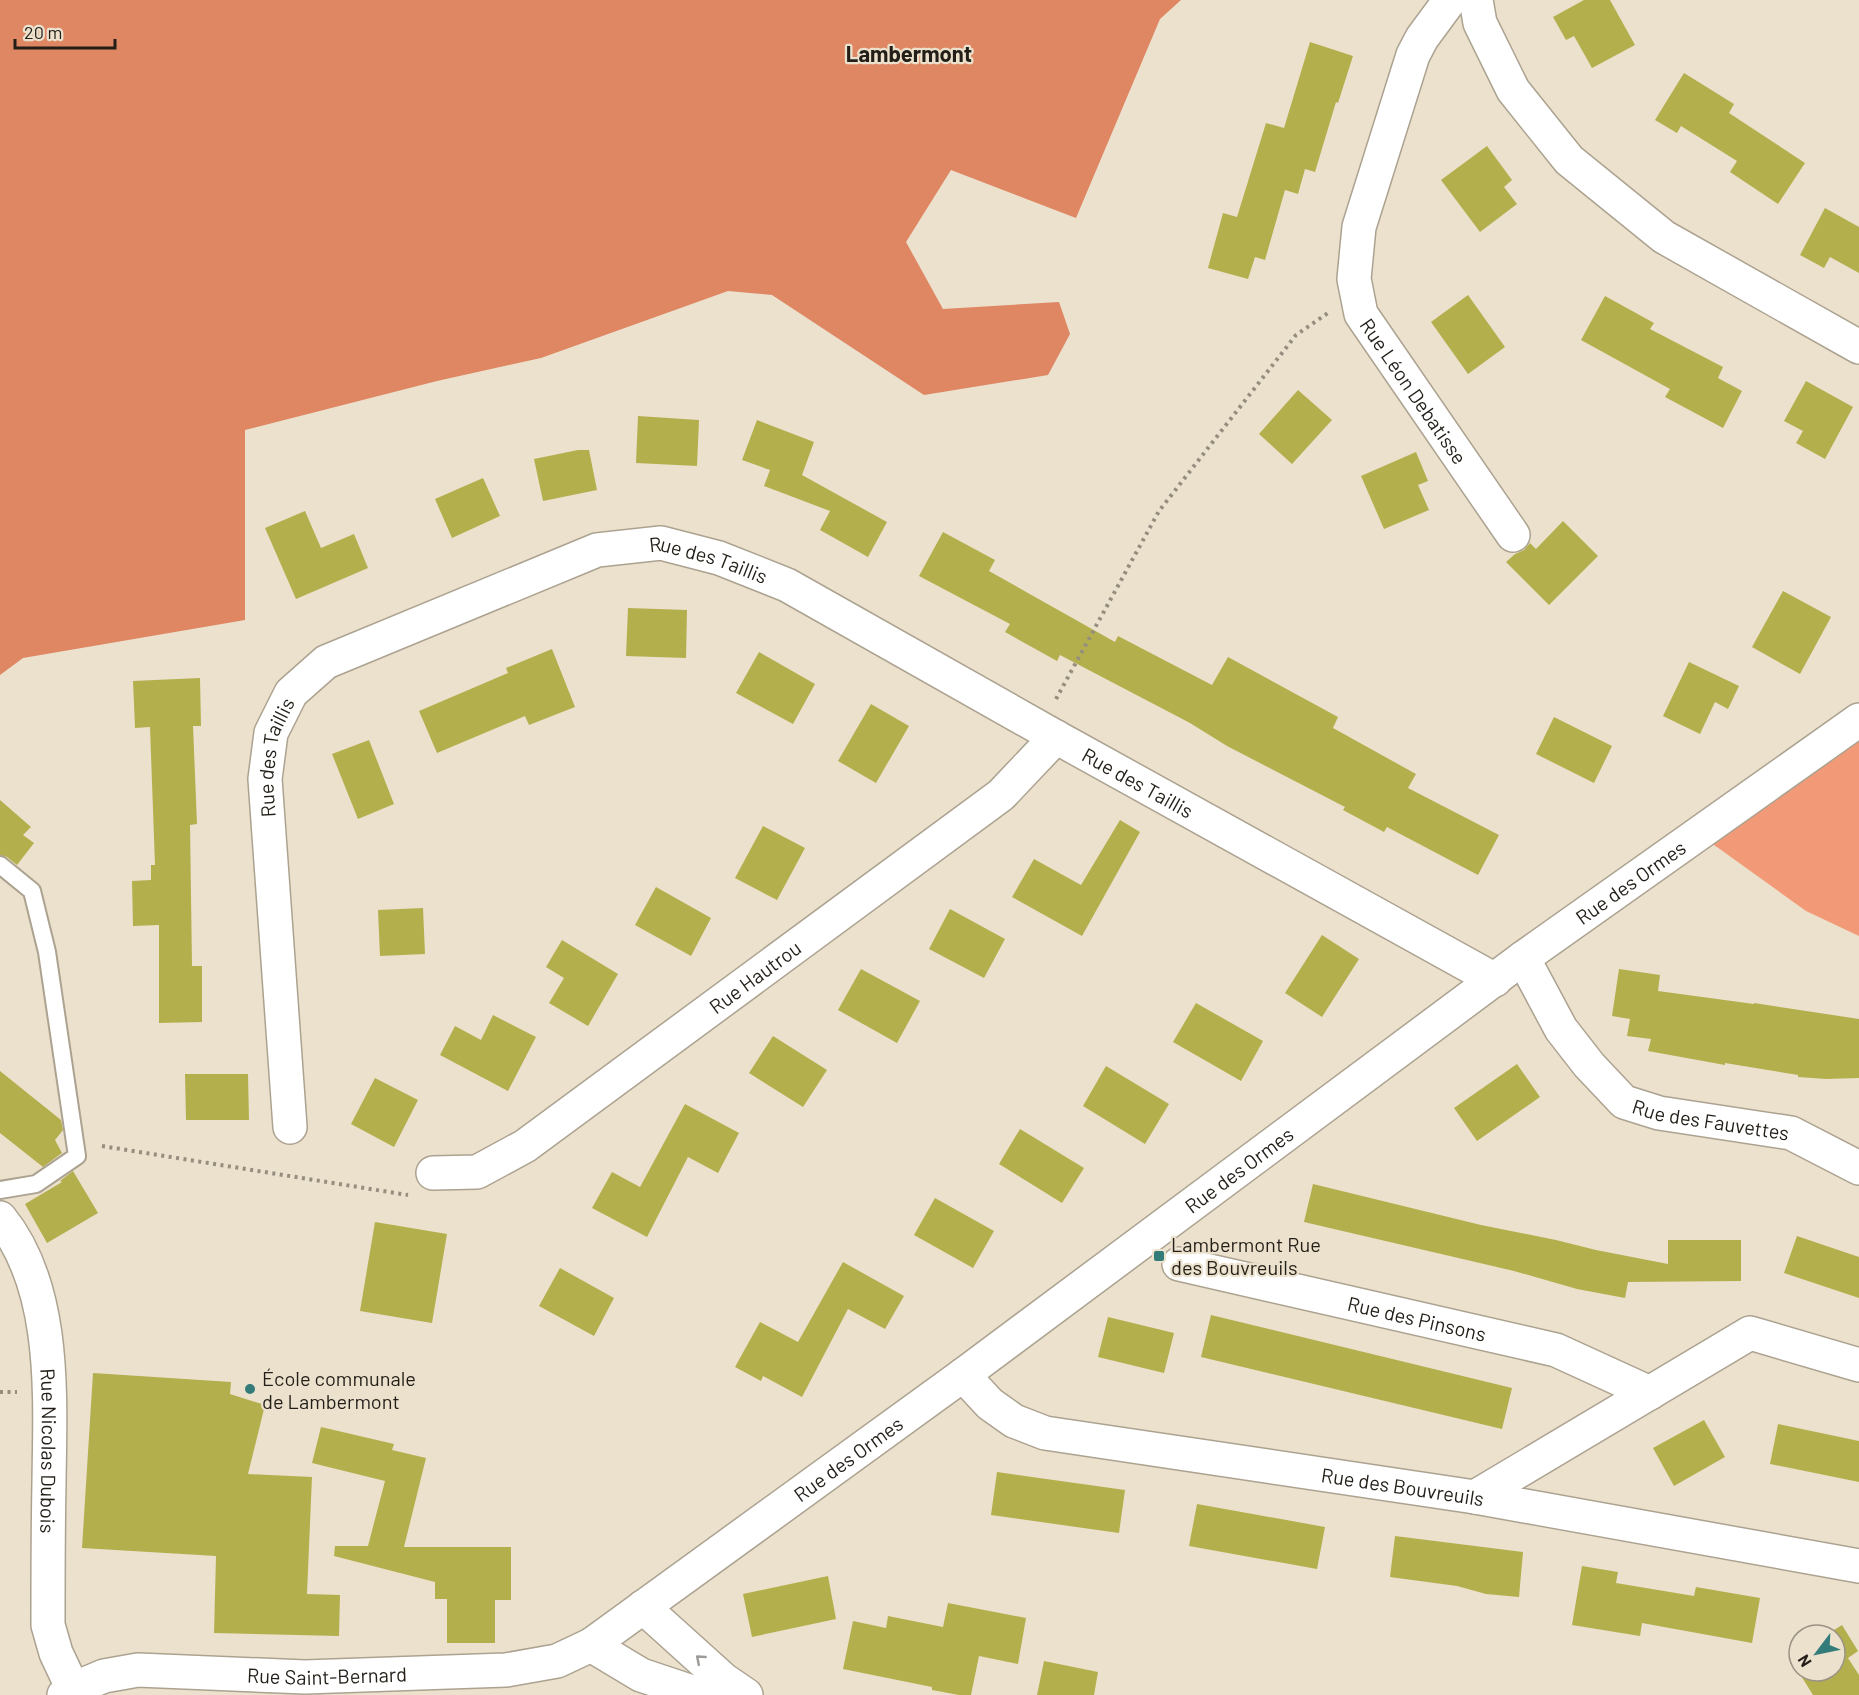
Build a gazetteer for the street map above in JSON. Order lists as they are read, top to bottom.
{
  "streets": {
    "street": [
      "Rue Léon Debatisse",
      "Rue des Taillis",
      "Rue des Ormes",
      "Rue Hautrou",
      "Rue des Fauvettes",
      "Rue des Pinsons",
      "Rue Nicolas Dubois",
      "Rue des Bouvreuils",
      "Rue Saint-Bernard"
    ]
  },
  "crossings": [
    ["Rue des Taillis", "Rue des Ormes"],
    ["Rue des Taillis", "Rue Hautrou"],
    ["Rue des Ormes", "Rue des Fauvettes"],
    ["Rue des Ormes", "Rue des Bouvreuils"],
    ["Rue des Ormes", "Rue Saint-Bernard"],
    ["Rue Nicolas Dubois", "Rue Saint-Bernard"]
  ],
  "districts": ["Lambermont"],
  "places": {
    "transit": ["Lambermont Rue des Bouvreuils"],
    "other": ["École communale de Lambermont"]
  },
  "scale_bar": "20 m",
  "north": "bottom left"
}
